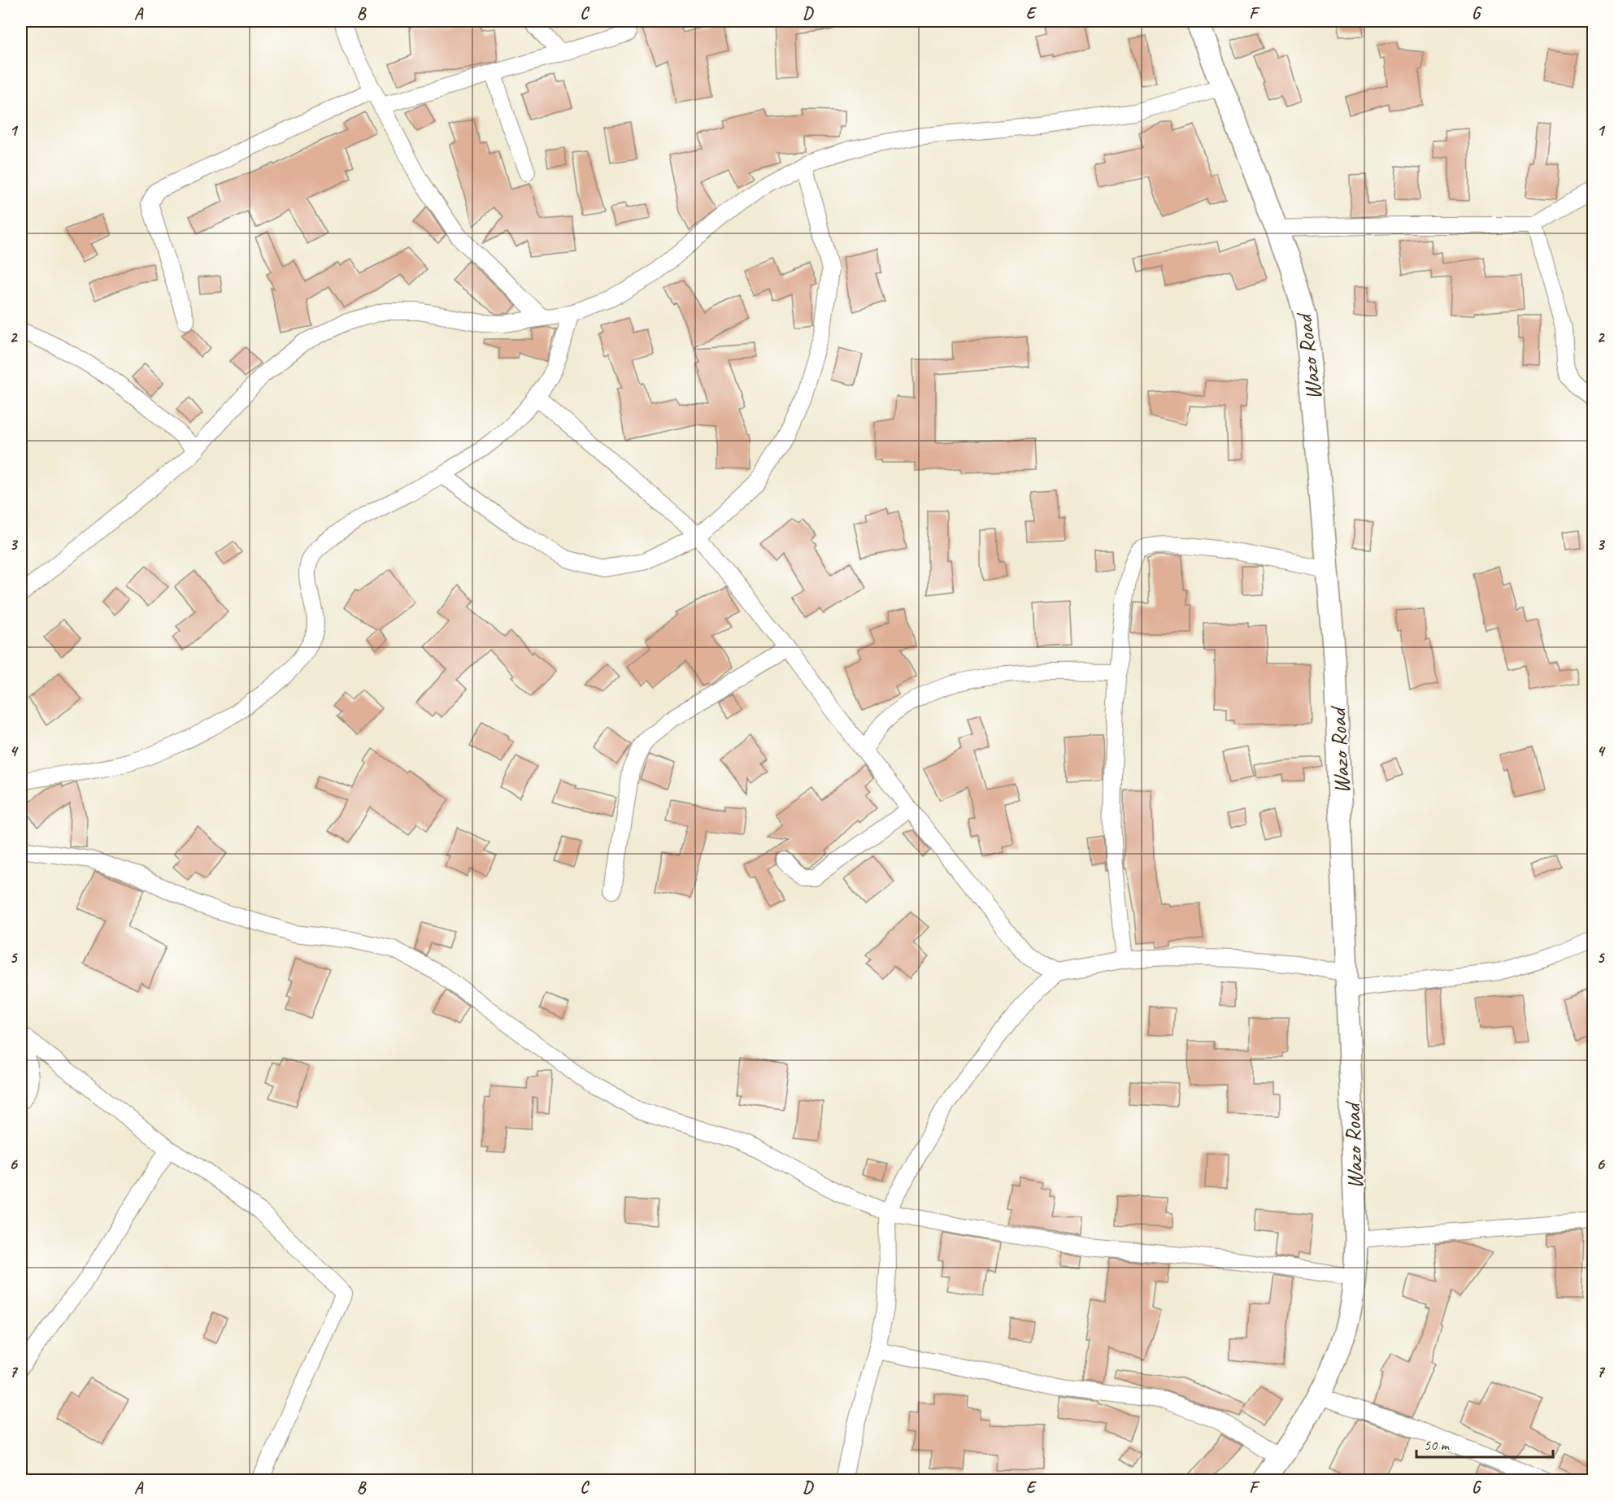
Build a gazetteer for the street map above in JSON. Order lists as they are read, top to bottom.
{
  "streets": {
    "main road": ["Wazo Road"]
  },
  "scale_bar": "50 m",
  "grid": {
    "columns": [
      "A",
      "B",
      "C",
      "D",
      "E",
      "F",
      "G"
    ],
    "rows": [
      "1",
      "2",
      "3",
      "4",
      "5",
      "6",
      "7"
    ]
  }
}
